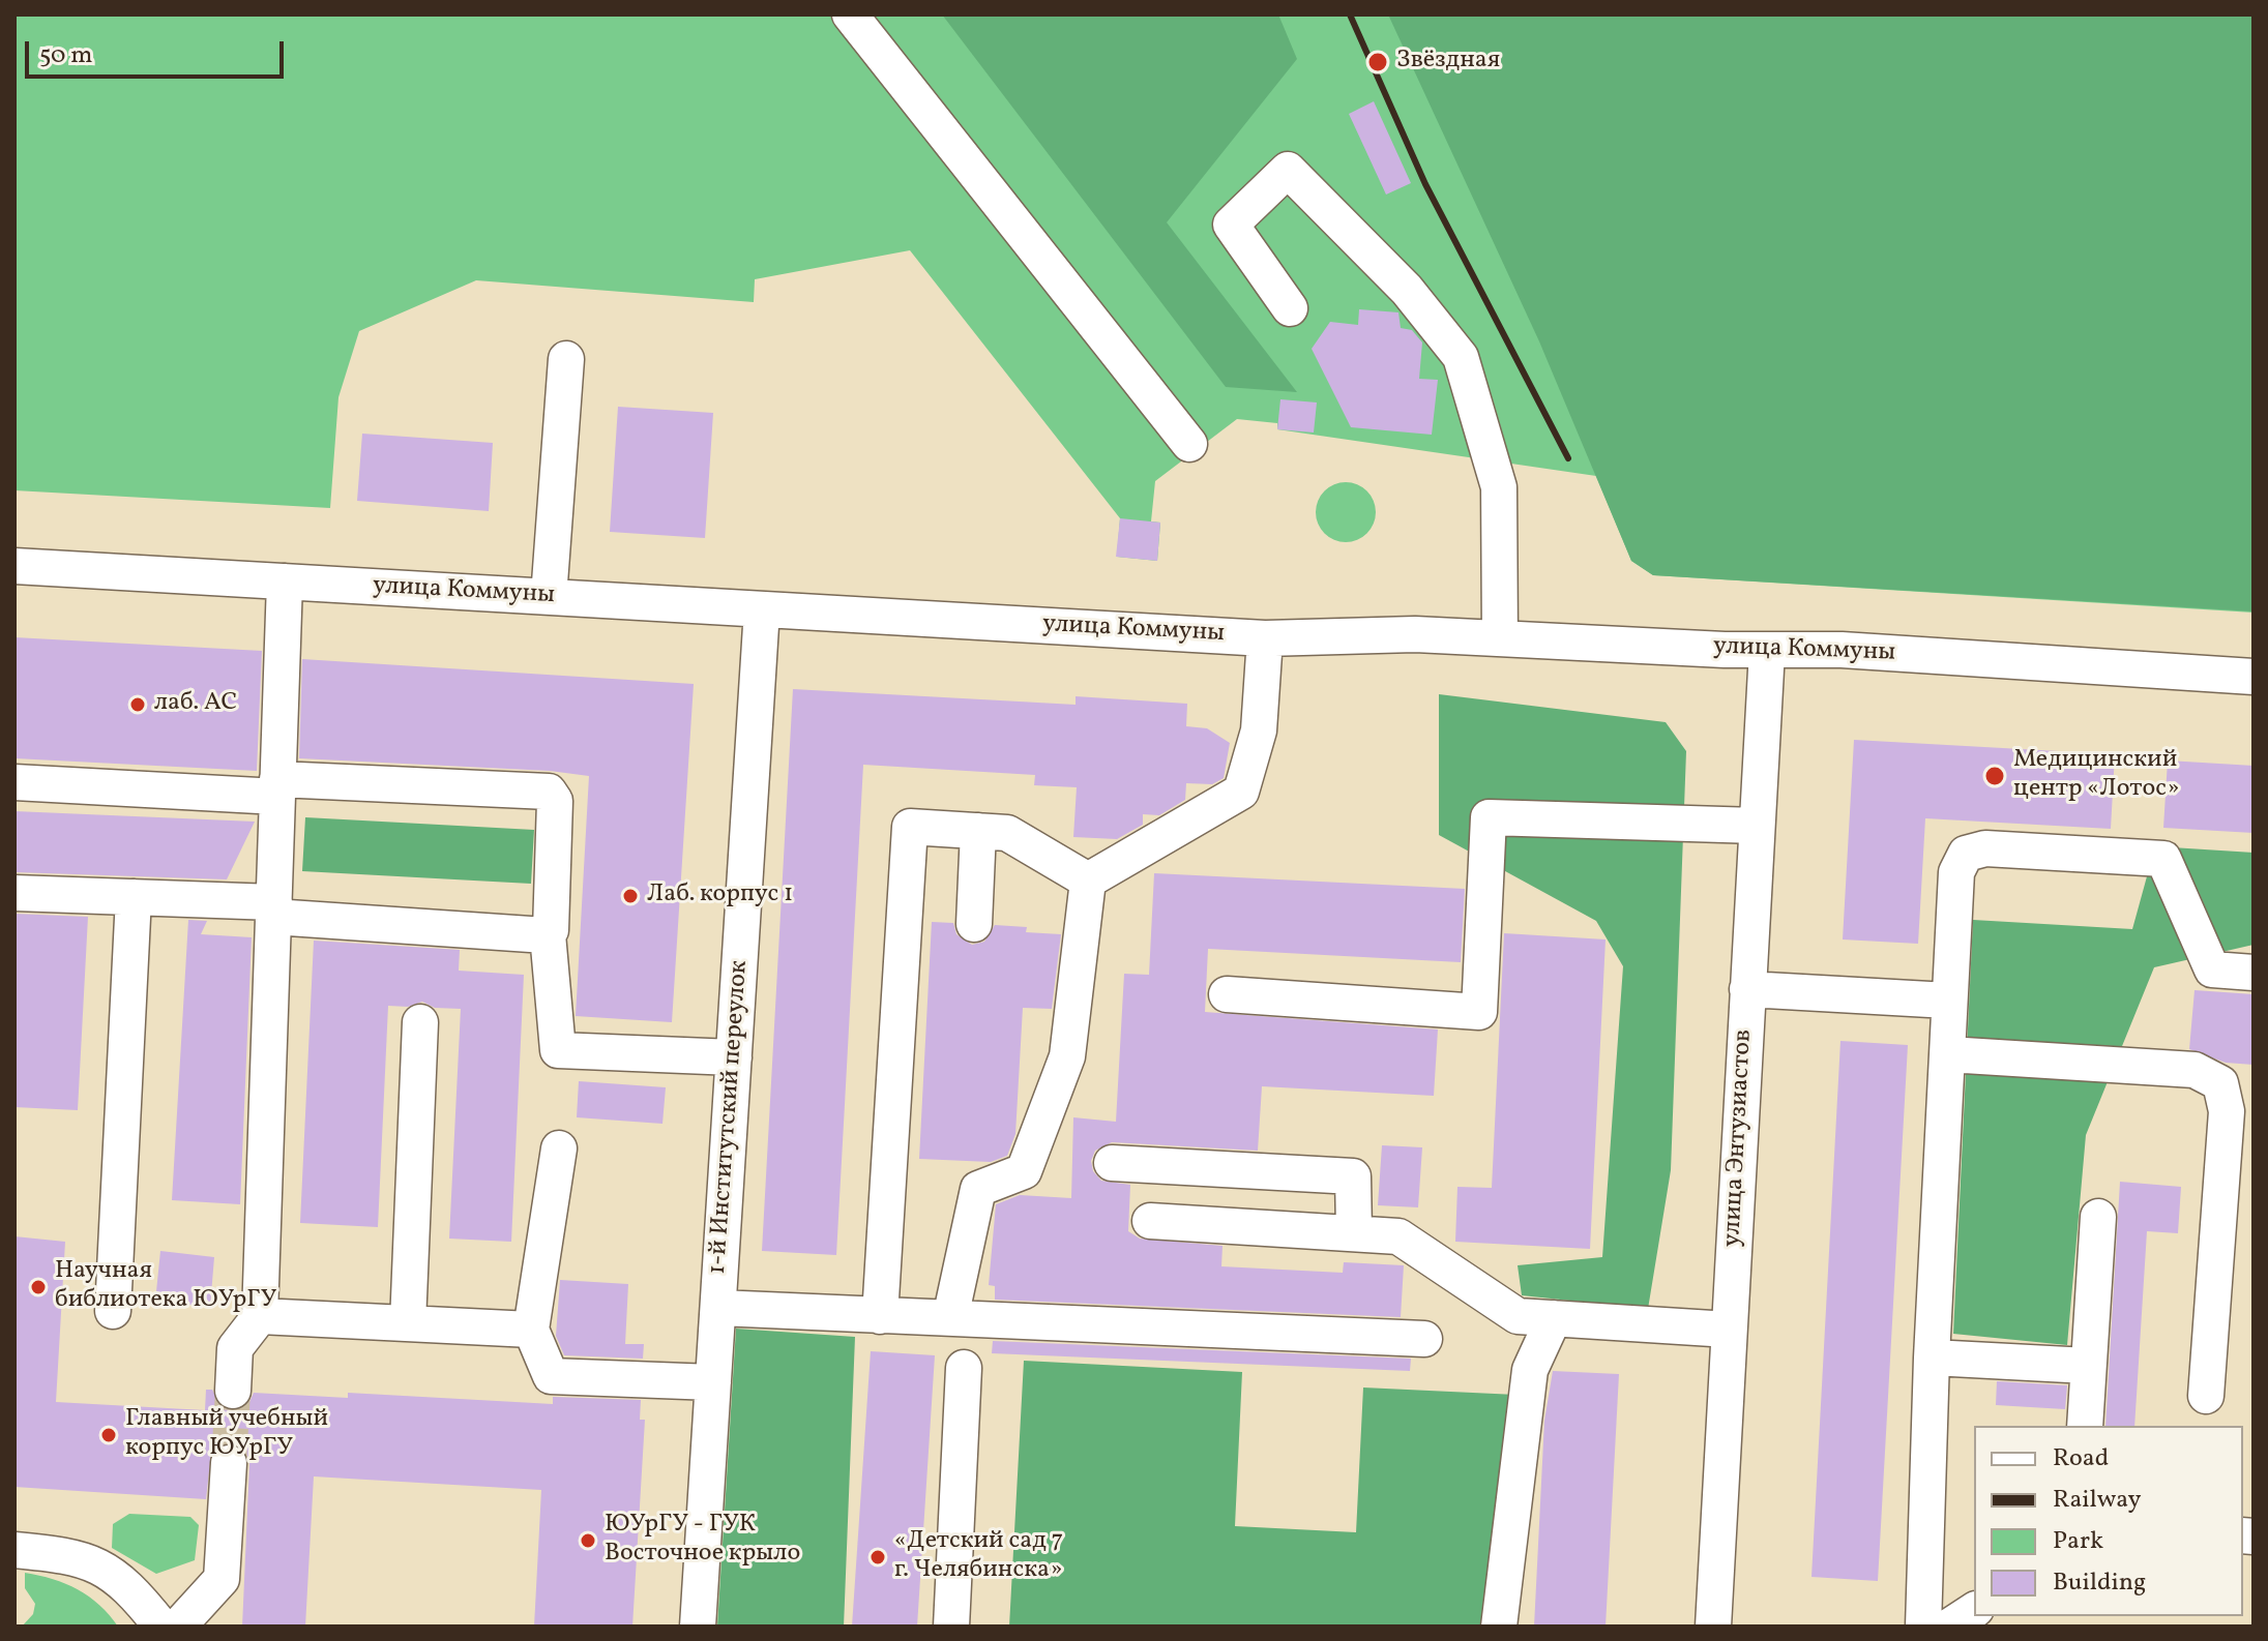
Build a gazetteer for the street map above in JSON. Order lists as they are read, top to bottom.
{
  "streets": {
    "street": ["улица Коммуны", "1-й Институтский переулок", "улица Энтузиастов"]
  },
  "crossings": [
    ["улица Коммуны", "1-й Институтский переулок"],
    ["улица Коммуны", "улица Энтузиастов"]
  ],
  "places": [
    "Звёздная",
    "лаб. АС",
    "Медицинский центр «Лотос»",
    "Лаб. корпус 1",
    "Научная библиотека ЮУрГУ",
    "Главный учебный корпус ЮУрГУ",
    "ЮУрГУ - ГУК Восточное крыло",
    "«Детский сад 7 г. Челябинска»"
  ],
  "legend": [
    "Road",
    "Railway",
    "Park",
    "Building"
  ],
  "scale_bar": "50 m"
}
